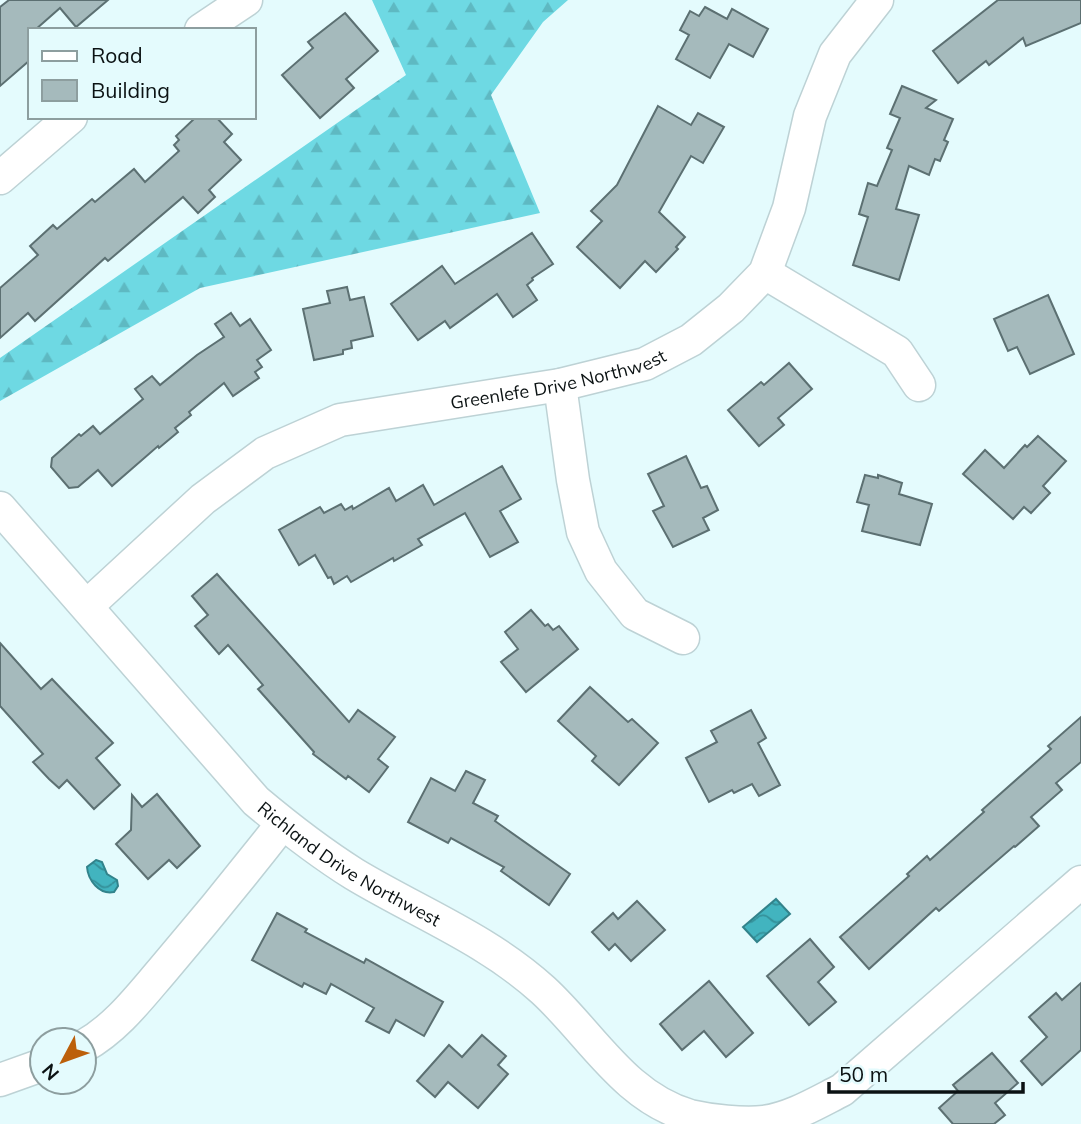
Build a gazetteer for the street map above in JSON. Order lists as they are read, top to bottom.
{
  "streets": {
    "street": ["Greenlefe Drive Northwest", "Richland Drive Northwest"]
  },
  "crossings": [
    ["Greenlefe Drive Northwest", "Richland Drive Northwest"]
  ],
  "legend": ["Road", "Building"],
  "scale_bar": "50 m",
  "north": "bottom left"
}
